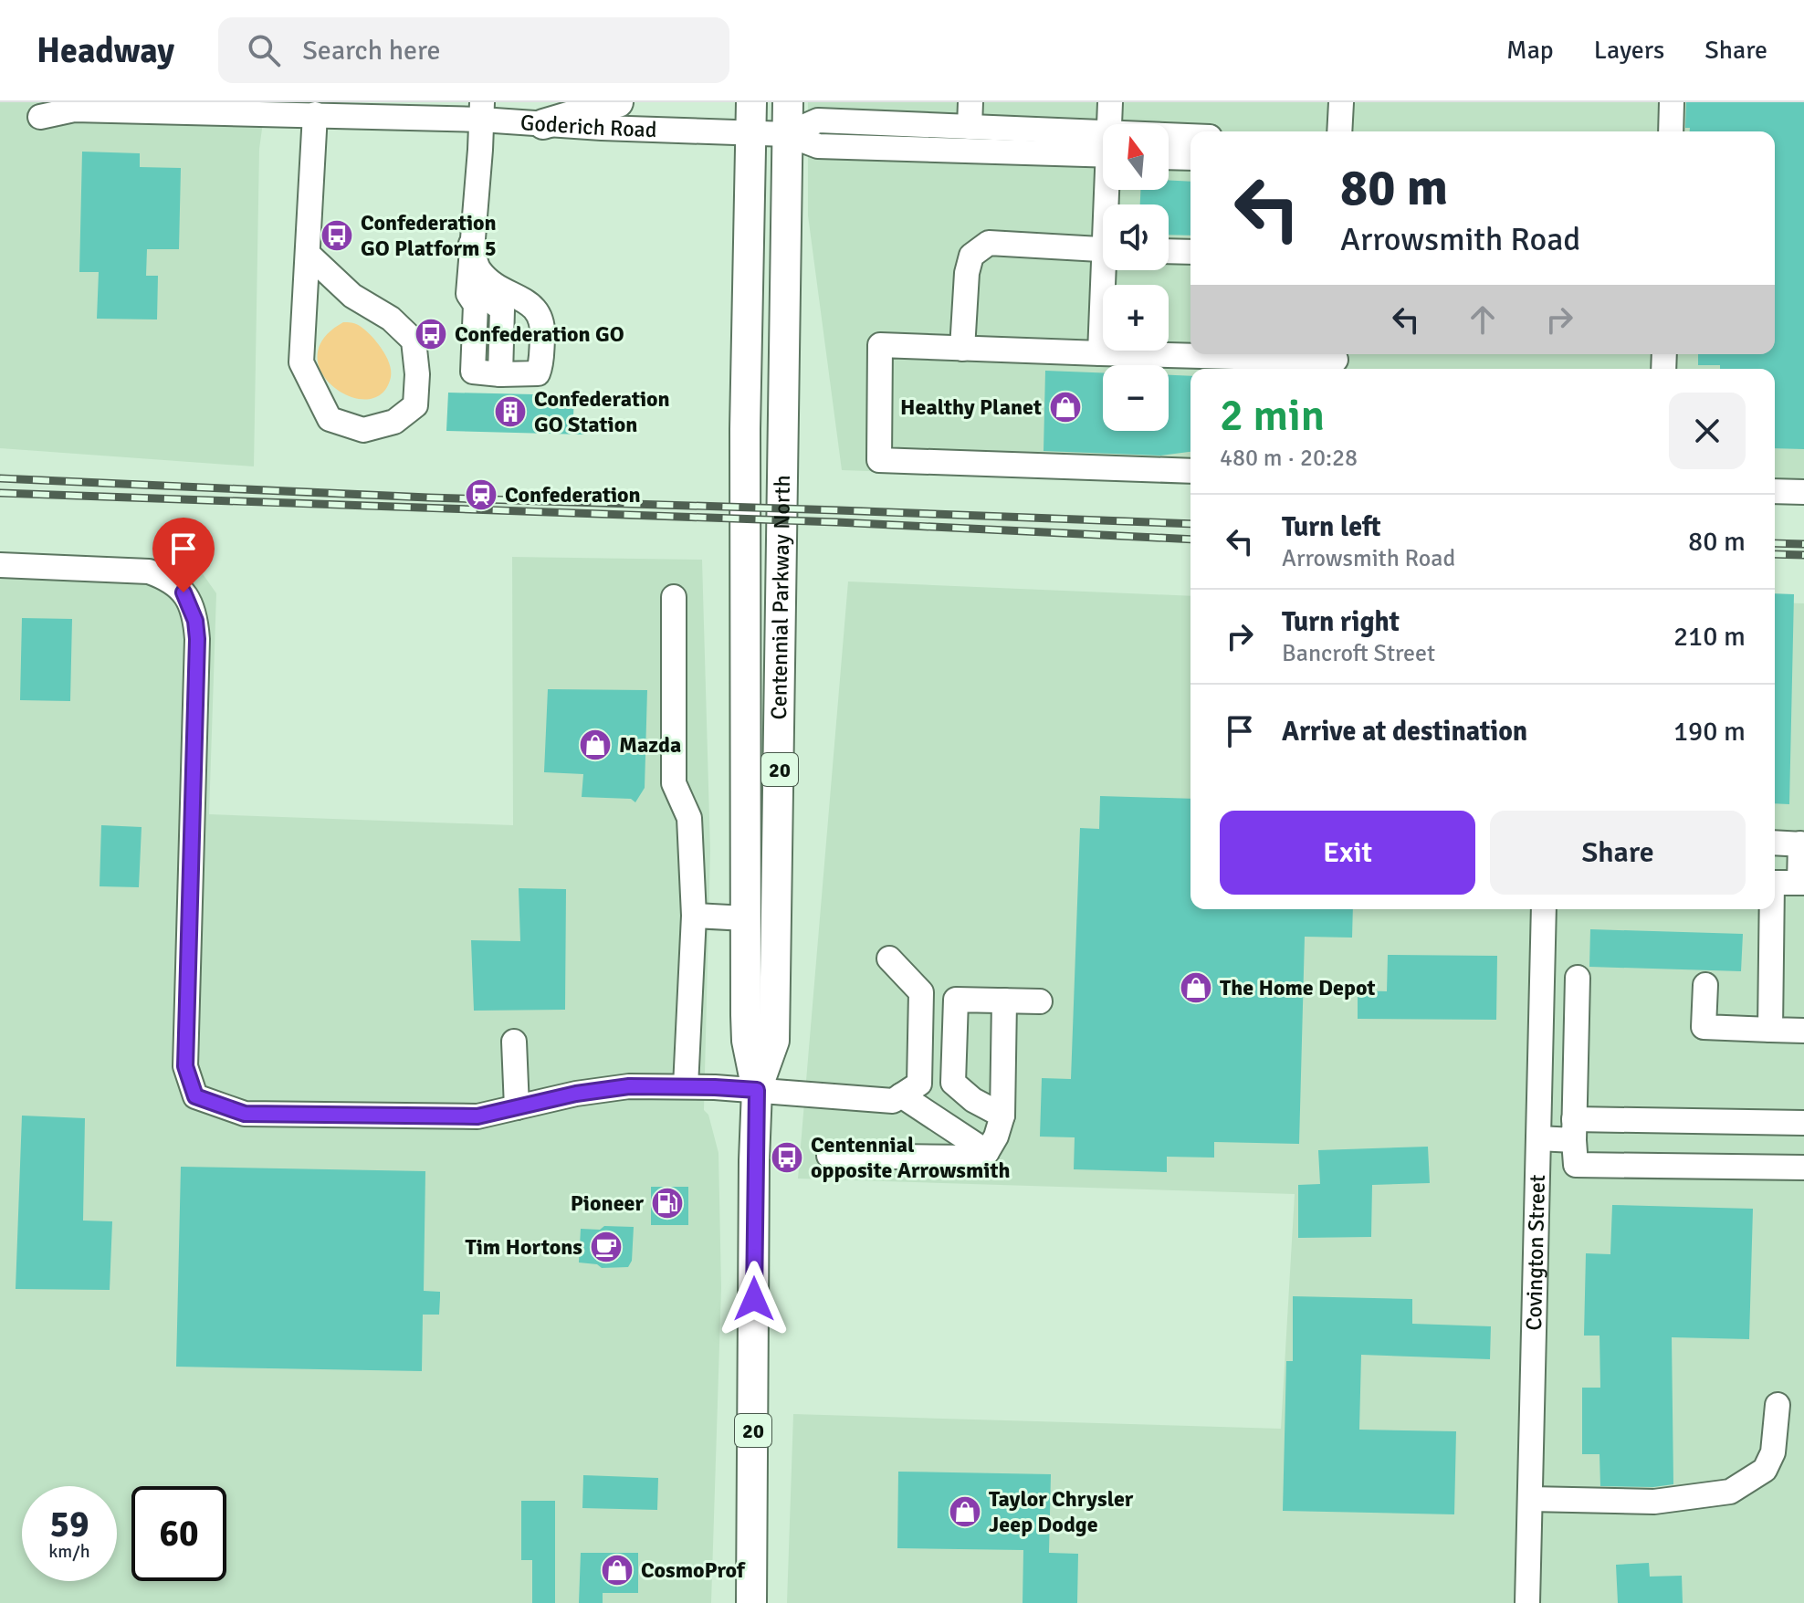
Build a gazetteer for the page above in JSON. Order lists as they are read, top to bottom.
{
  "streets": {
    "main road": ["Centennial Parkway North", "20"],
    "street": ["Goderich Road", "Covington Street"]
  },
  "crossings": [
    ["Goderich Road", "Centennial Parkway North"]
  ],
  "places": {
    "bus stop": ["Confederation GO Platform 5", "Confederation GO", "Centennial opposite Arrowsmith"],
    "shop": [
      "Healthy Planet",
      "Mazda",
      "The Home Depot",
      "Taylor Chrysler Jeep Dodge",
      "CosmoProf"
    ],
    "building": ["Confederation GO Station"],
    "station": ["Confederation"],
    "fuel station": ["Pioneer"],
    "cafe": ["Tim Hortons"]
  },
  "north": "top",
  "page": {
    "header": "Headway",
    "search": "Search here",
    "nav": ["Map", "Layers", "Share"],
    "map_buttons": ["+", "−"],
    "turn": ["80 m", "Arrowsmith Road"],
    "heading": ["2 min", "480 m · 20:28"],
    "list": [
      {
        "name": "Turn left",
        "note": "Arrowsmith Road",
        "value": "80 m"
      },
      {
        "name": "Turn right",
        "note": "Bancroft Street",
        "value": "210 m"
      },
      {
        "name": "Arrive at destination",
        "value": "190 m"
      }
    ],
    "buttons": ["Exit", "Share"],
    "speed": "59 km/h",
    "limit": "60"
  }
}
